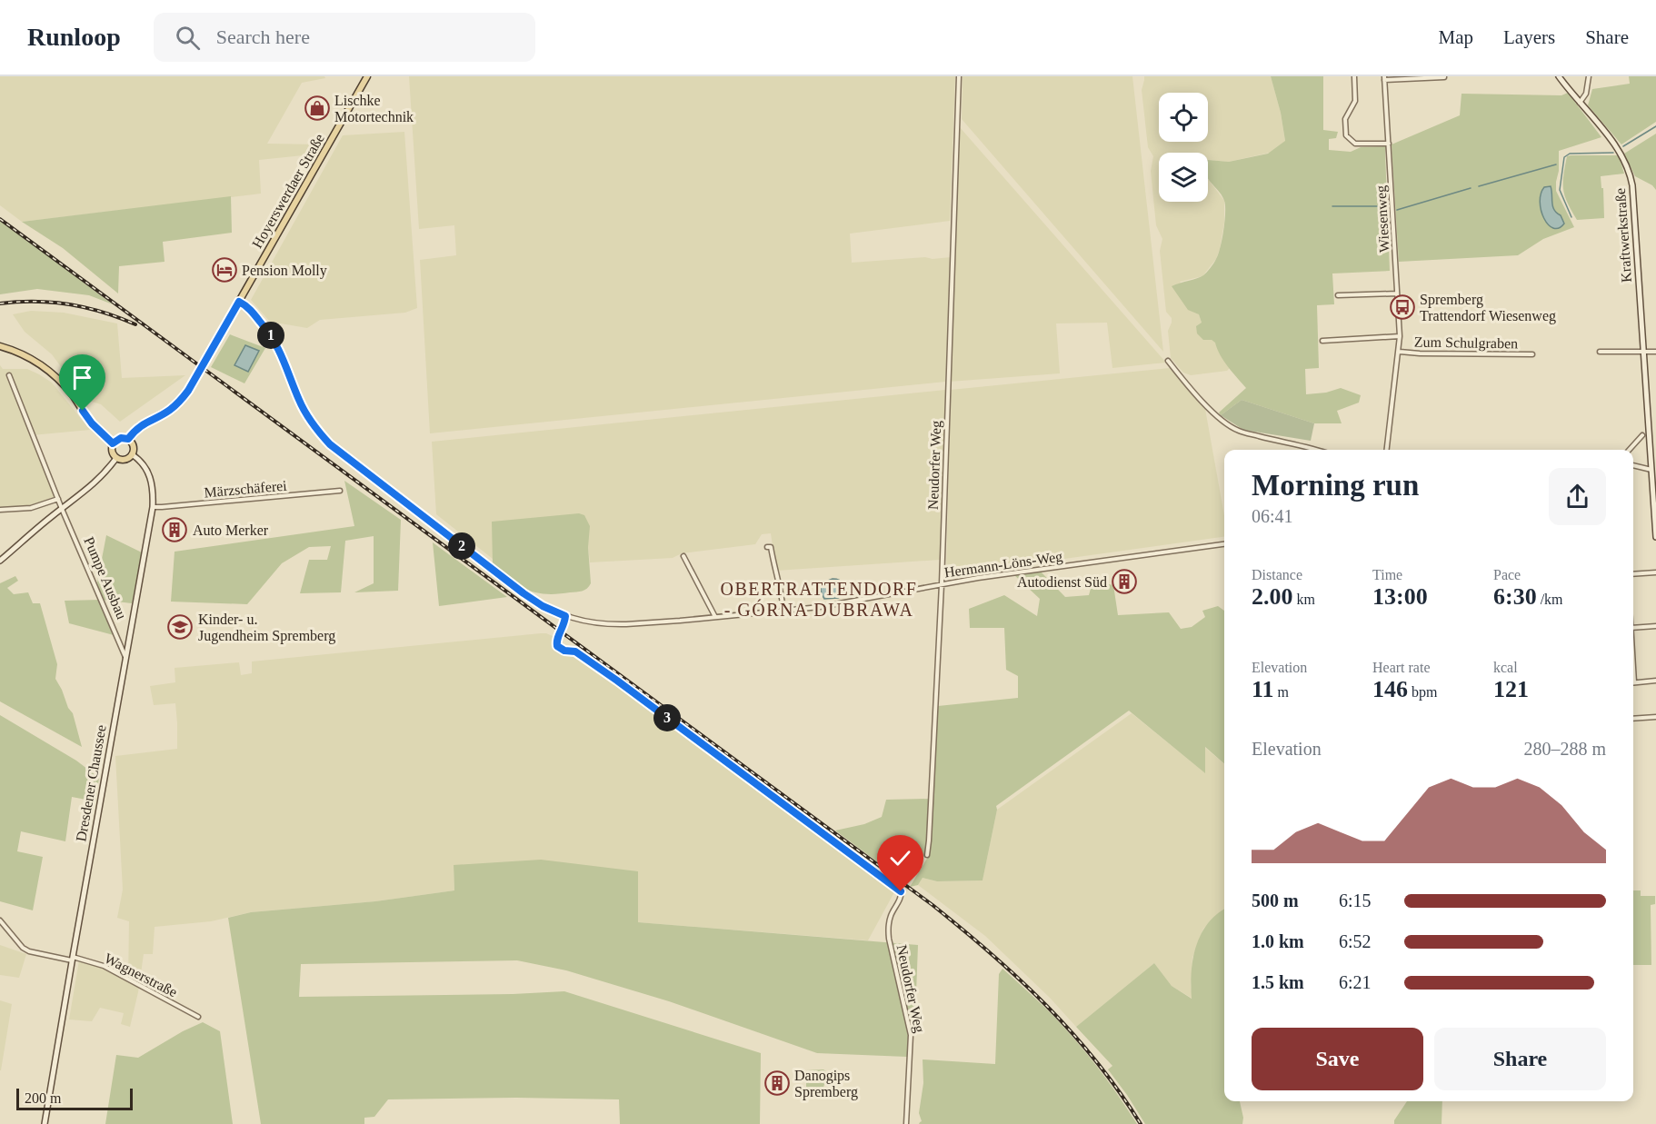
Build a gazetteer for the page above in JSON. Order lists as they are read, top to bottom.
{
  "streets": {
    "main road": ["Hoyerswerdaer Straße"],
    "street": [
      "Wiesenweg",
      "Kraftwerkstraße",
      "Zum Schulgraben",
      "Neudorfer Weg",
      "Märzschäferei",
      "Hermann-Löns-Weg",
      "Pumpe Ausbau",
      "Dresdener Chaussee",
      "Wagnerstraße"
    ]
  },
  "crossings": [
    ["Hoyerswerdaer Straße", "Hermann-Löns-Weg"],
    ["Hoyerswerdaer Straße", "Dresdener Chaussee"],
    ["Wiesenweg", "Zum Schulgraben"],
    ["Neudorfer Weg", "Hermann-Löns-Weg"],
    ["Märzschäferei", "Dresdener Chaussee"],
    ["Pumpe Ausbau", "Dresdener Chaussee"],
    ["Dresdener Chaussee", "Wagnerstraße"]
  ],
  "districts": ["OBERTRATTENDORF - GÓRNA DUBRAWA"],
  "places": {
    "shop": ["Lischke Motortechnik"],
    "hotel": ["Pension Molly"],
    "bus stop": ["Spremberg Trattendorf Wiesenweg"],
    "building": ["Auto Merker", "Autodienst Süd", "Danogips Spremberg"],
    "school or university": ["Kinder- u. Jugendheim Spremberg"]
  },
  "scale_bar": "200 m",
  "page": {
    "header": "Runloop",
    "search": "Search here",
    "nav": ["Map", "Layers", "Share"],
    "pins": ["1", "2", "3"],
    "heading": ["Morning run", "06:41"],
    "stats": [
      ["Distance", "2.00 km"],
      ["Time", "13:00"],
      ["Pace", "6:30 /km"],
      ["Elevation", "11 m"],
      ["Heart rate", "146 bpm"],
      ["kcal", "121"]
    ],
    "chart": ["Elevation", "280–288 m"],
    "list": [
      {
        "name": "500 m",
        "note": "6:15"
      },
      {
        "name": "1.0 km",
        "note": "6:52"
      },
      {
        "name": "1.5 km",
        "note": "6:21"
      }
    ],
    "buttons": ["Save", "Share"],
    "scale": "200 m"
  }
}
